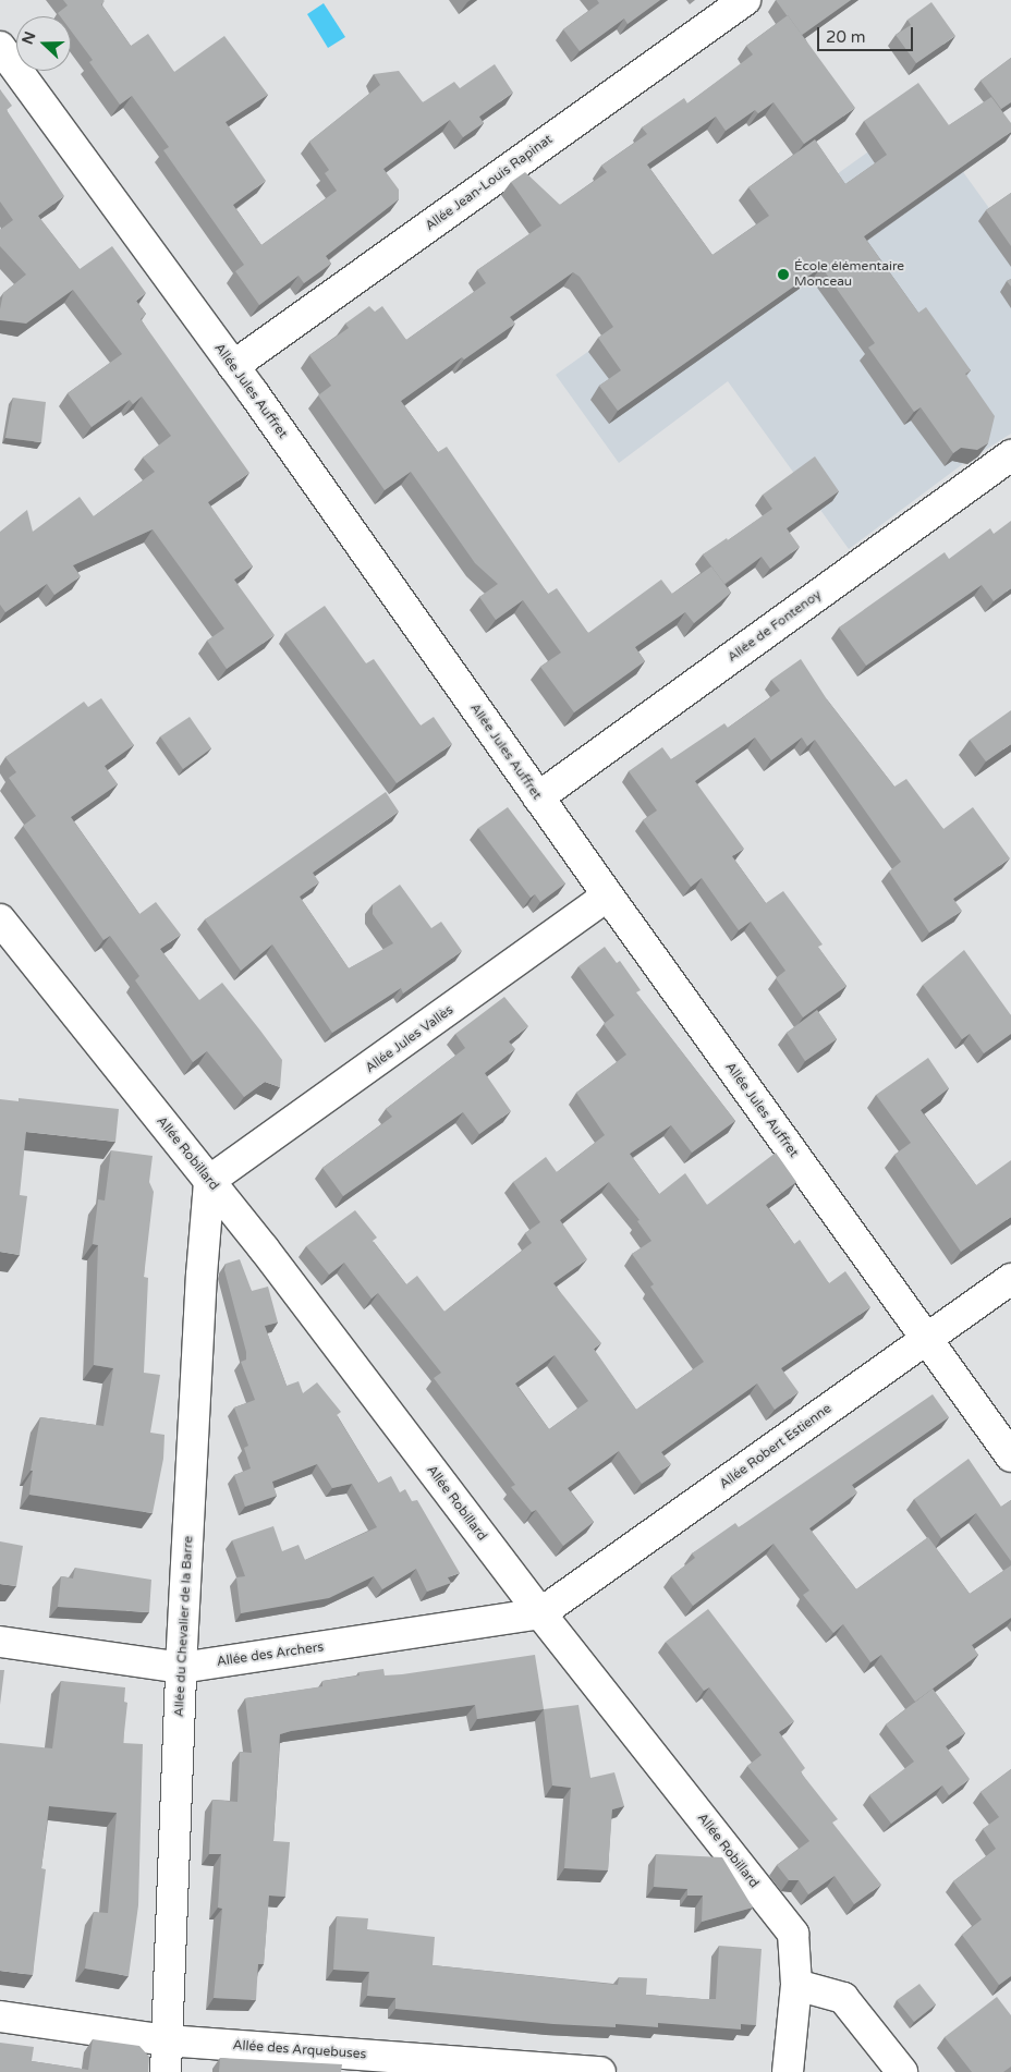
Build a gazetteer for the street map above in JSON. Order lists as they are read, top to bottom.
{
  "streets": {
    "street": [
      "Allée Jean-Louis Rapinat",
      "Allée Jules Auffret",
      "Allée de Fontenoy",
      "Allée Jules Vallès",
      "Allée Robillard",
      "Allée Robert Estienne",
      "Allée du Chevalier de la Barre",
      "Allée des Archers",
      "Allée des Arquebuses"
    ]
  },
  "crossings": [
    ["Allée Jean-Louis Rapinat", "Allée Jules Auffret"],
    ["Allée Jules Auffret", "Allée de Fontenoy"],
    ["Allée Jules Auffret", "Allée Jules Vallès"],
    ["Allée Jules Auffret", "Allée Robert Estienne"],
    ["Allée Jules Vallès", "Allée Robillard"],
    ["Allée Jules Vallès", "Allée du Chevalier de la Barre"],
    ["Allée Robillard", "Allée Robert Estienne"],
    ["Allée Robillard", "Allée du Chevalier de la Barre"],
    ["Allée Robillard", "Allée des Archers"],
    ["Allée Robert Estienne", "Allée des Archers"],
    ["Allée du Chevalier de la Barre", "Allée des Archers"],
    ["Allée du Chevalier de la Barre", "Allée des Arquebuses"]
  ],
  "places": ["École élémentaire Monceau"],
  "scale_bar": "20 m",
  "north": "left"
}
